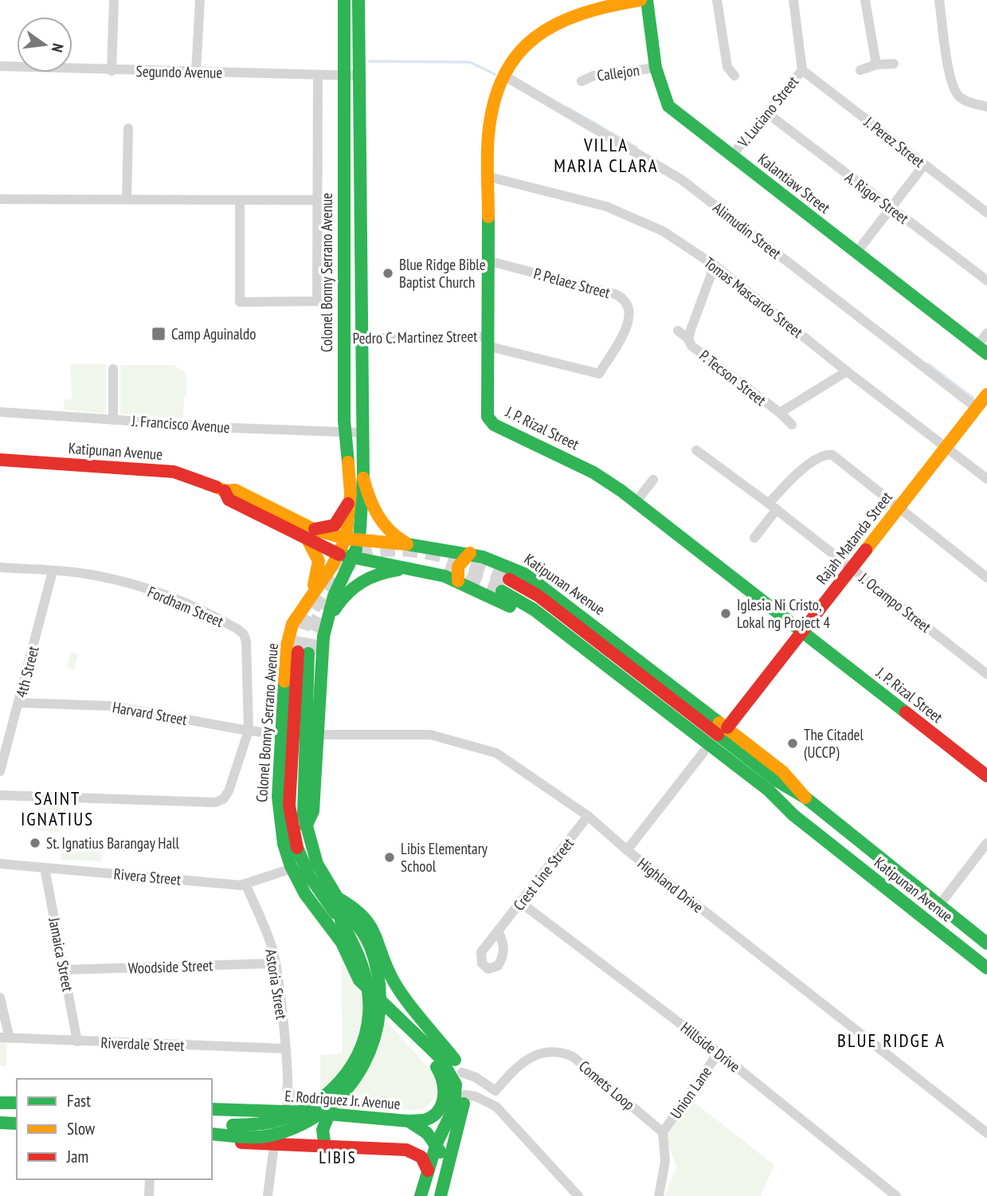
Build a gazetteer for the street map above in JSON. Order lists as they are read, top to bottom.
{
  "streets": {
    "main road": [
      "Kalantiaw Street",
      "Colonel Bonny Serrano Avenue",
      "J. P. Rizal Street",
      "Katipunan Avenue",
      "Rajah Matanda Street",
      "E. Rodriguez Jr. Avenue"
    ],
    "street": [
      "Segundo Avenue",
      "Callejon",
      "V. Luciano Street",
      "J. Perez Street",
      "A. Rigor Street",
      "Alimudin Street",
      "P. Pelaez Street",
      "Tomas Mascardo Street",
      "Pedro C. Martinez Street",
      "P. Tecson Street",
      "J. Francisco Avenue",
      "J. Ocampo Street",
      "Fordham Street",
      "4th Street",
      "Harvard Street",
      "Crest Line Street",
      "Rivera Street",
      "Highland Drive",
      "Jamaica Street",
      "Woodside Street",
      "Astoria Street",
      "Riverdale Street",
      "Hillside Drive",
      "Comets Loop",
      "Union Lane"
    ]
  },
  "crossings": [
    ["Segundo Avenue", "Colonel Bonny Serrano Avenue"],
    ["Callejon", "Kalantiaw Street"],
    ["V. Luciano Street", "J. Perez Street"],
    ["V. Luciano Street", "Kalantiaw Street"],
    ["V. Luciano Street", "A. Rigor Street"],
    ["Alimudin Street", "J. P. Rizal Street"],
    ["Alimudin Street", "Rajah Matanda Street"],
    ["Colonel Bonny Serrano Avenue", "Pedro C. Martinez Street"],
    ["Colonel Bonny Serrano Avenue", "J. Francisco Avenue"],
    ["Colonel Bonny Serrano Avenue", "Katipunan Avenue"],
    ["Colonel Bonny Serrano Avenue", "Rivera Street"],
    ["Colonel Bonny Serrano Avenue", "Highland Drive"],
    ["Colonel Bonny Serrano Avenue", "E. Rodriguez Jr. Avenue"],
    ["P. Pelaez Street", "Pedro C. Martinez Street"],
    ["P. Pelaez Street", "J. P. Rizal Street"],
    ["Tomas Mascardo Street", "P. Tecson Street"],
    ["Tomas Mascardo Street", "J. P. Rizal Street"],
    ["Tomas Mascardo Street", "Rajah Matanda Street"],
    ["Pedro C. Martinez Street", "J. P. Rizal Street"],
    ["J. P. Rizal Street", "Rajah Matanda Street"],
    ["Katipunan Avenue", "Rajah Matanda Street"],
    ["Rajah Matanda Street", "J. Ocampo Street"],
    ["Fordham Street", "4th Street"],
    ["Fordham Street", "Harvard Street"],
    ["4th Street", "Harvard Street"],
    ["Crest Line Street", "Highland Drive"],
    ["Crest Line Street", "Hillside Drive"],
    ["Rivera Street", "Jamaica Street"],
    ["Rivera Street", "Astoria Street"],
    ["Jamaica Street", "Woodside Street"],
    ["Jamaica Street", "Riverdale Street"],
    ["Woodside Street", "Astoria Street"],
    ["Astoria Street", "Riverdale Street"],
    ["Astoria Street", "E. Rodriguez Jr. Avenue"],
    ["Hillside Drive", "Union Lane"],
    ["Comets Loop", "Union Lane"]
  ],
  "districts": [
    "VILLA MARIA CLARA",
    "SAINT IGNATIUS",
    "BLUE RIDGE A",
    "LIBIS"
  ],
  "places": {
    "other": [
      "Blue Ridge Bible Baptist Church",
      "Iglesia Ni Cristo, Lokal ng Project 4",
      "The Citadel (UCCP)",
      "St. Ignatius Barangay Hall",
      "Libis Elementary School"
    ],
    "transit": ["Camp Aguinaldo"]
  },
  "legend": ["Fast", "Slow", "Jam"],
  "north": "right"
}
